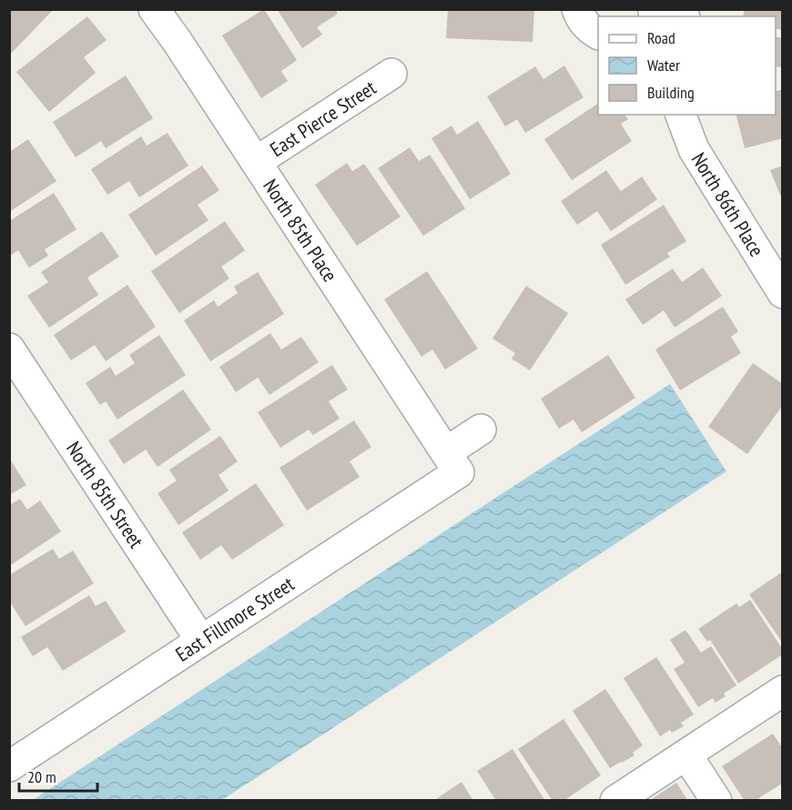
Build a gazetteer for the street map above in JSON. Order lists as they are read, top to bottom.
{
  "streets": {
    "street": [
      "East Pierce Street",
      "North 86th Place",
      "North 85th Place",
      "North 85th Street",
      "East Fillmore Street"
    ]
  },
  "crossings": [
    ["East Pierce Street", "North 85th Place"],
    ["North 85th Place", "East Fillmore Street"],
    ["North 85th Street", "East Fillmore Street"]
  ],
  "legend": ["Road", "Water", "Building"],
  "scale_bar": "20 m"
}
